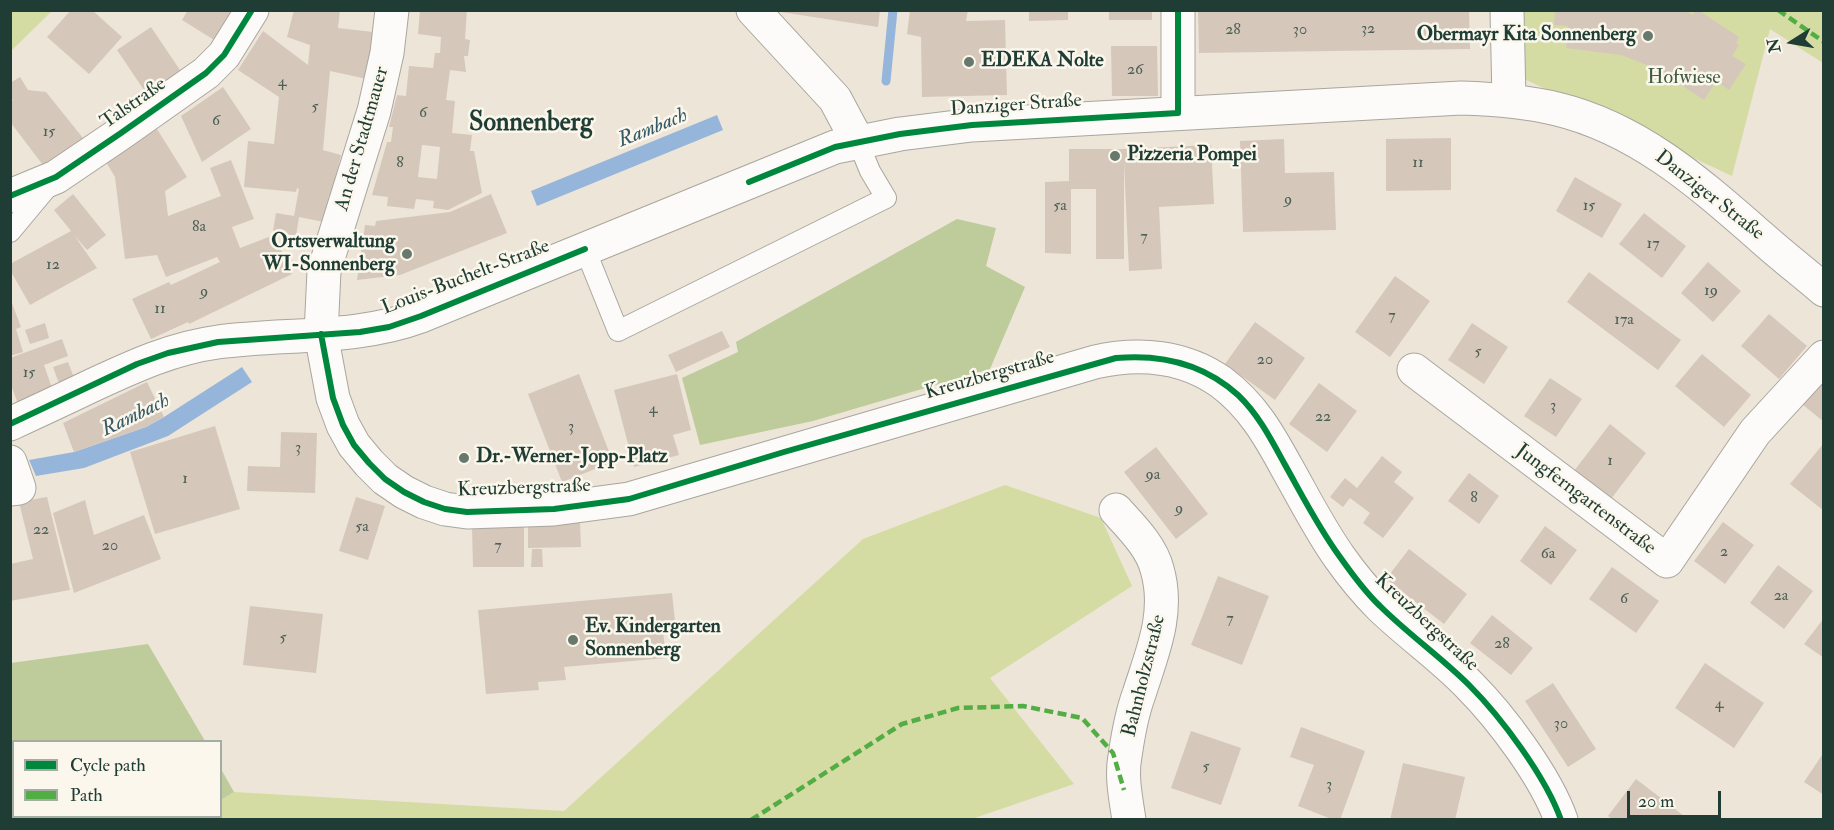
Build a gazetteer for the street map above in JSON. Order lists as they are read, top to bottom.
{
  "streets": {
    "street": [
      "Talstraße",
      "Danziger Straße",
      "An der Stadtmauer",
      "Louis-Buchelt-Straße",
      "Kreuzbergstraße",
      "Jungferngartenstraße",
      "Bahnholzstraße"
    ]
  },
  "crossings": [
    ["Danziger Straße", "Louis-Buchelt-Straße"],
    ["An der Stadtmauer", "Louis-Buchelt-Straße"],
    ["An der Stadtmauer", "Kreuzbergstraße"],
    ["Louis-Buchelt-Straße", "Kreuzbergstraße"]
  ],
  "districts": ["Sonnenberg"],
  "water": ["Rambach"],
  "parks": ["Hofwiese"],
  "places": [
    "Obermayr Kita Sonnenberg",
    "EDEKA Nolte",
    "Pizzeria Pompei",
    "Ortsverwaltung WI-Sonnenberg",
    "Dr.-Werner-Jopp-Platz",
    "Ev. Kindergarten Sonnenberg"
  ],
  "house_numbers": [
    "32",
    "28",
    "30",
    "26",
    "4",
    "5",
    "6",
    "6",
    "15",
    "8",
    "11",
    "9",
    "5a",
    "15",
    "8a",
    "7",
    "17",
    "12",
    "19",
    "9",
    "11",
    "7",
    "17a",
    "5",
    "20",
    "15",
    "3",
    "4",
    "22",
    "3",
    "3",
    "1",
    "9a",
    "1",
    "8",
    "9",
    "5a",
    "22",
    "20",
    "7",
    "2",
    "6a",
    "2a",
    "6",
    "7",
    "5",
    "28",
    "4",
    "30",
    "5",
    "3"
  ],
  "legend": ["Cycle path", "Path"],
  "scale_bar": "20 m",
  "north": "left"
}
